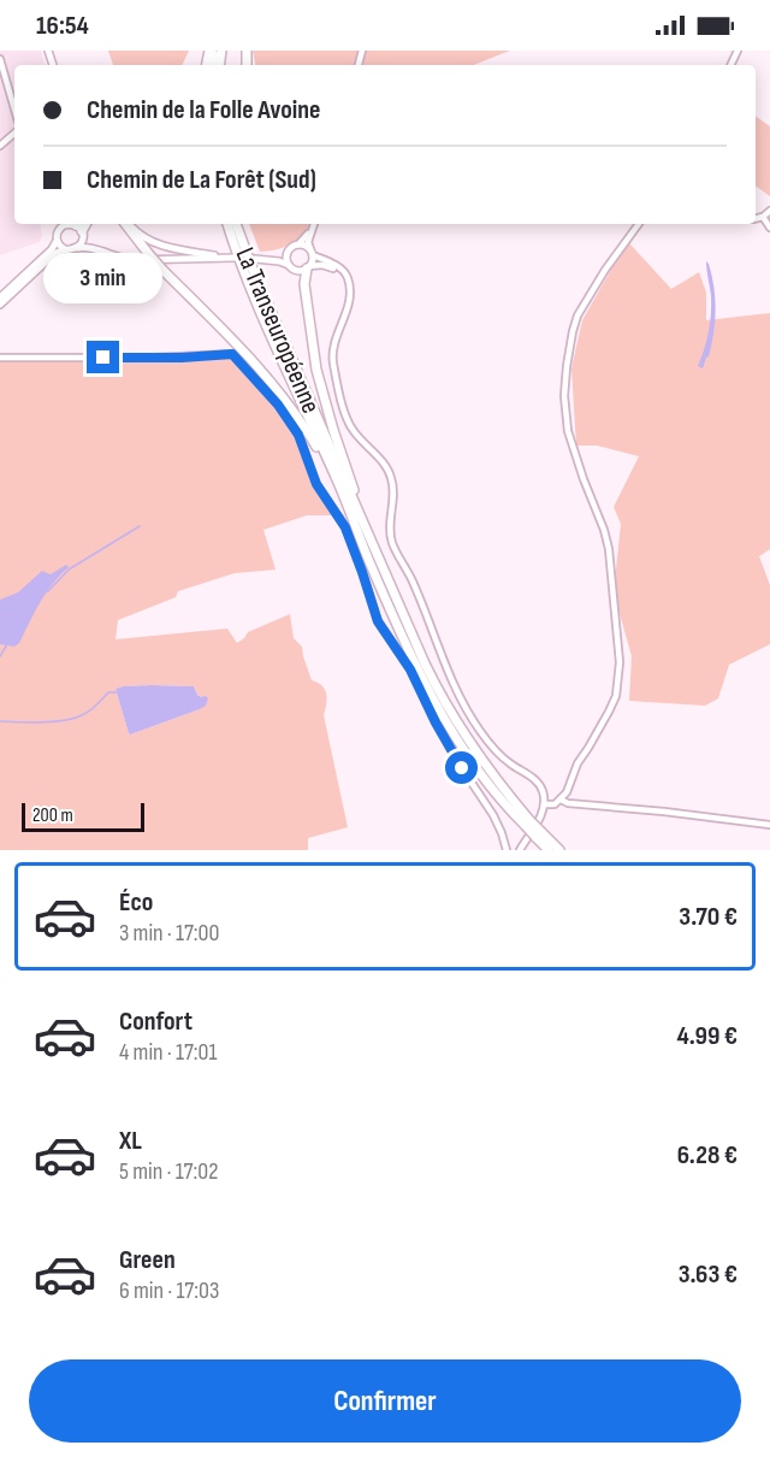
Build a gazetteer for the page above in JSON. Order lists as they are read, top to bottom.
{
  "streets": {
    "highway": ["La Transeuropéenne"]
  },
  "scale_bar": "200 m",
  "page": {
    "status": "16:54",
    "banner": ["Chemin de la Folle Avoine", "Chemin de La Forêt (Sud)"],
    "bubble": "3 min",
    "scale": "200 m",
    "list": [
      {
        "name": "Éco",
        "note": "3 min · 17:00",
        "value": "3.70 €"
      },
      {
        "name": "Confort",
        "note": "4 min · 17:01",
        "value": "4.99 €"
      },
      {
        "name": "XL",
        "note": "5 min · 17:02",
        "value": "6.28 €"
      },
      {
        "name": "Green",
        "note": "6 min · 17:03",
        "value": "3.63 €"
      }
    ],
    "buttons": "Confirmer"
  }
}
